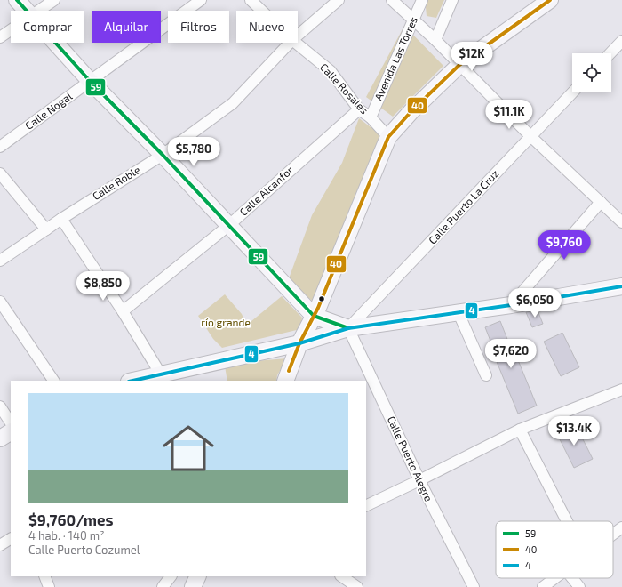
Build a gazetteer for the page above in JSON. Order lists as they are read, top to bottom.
{
  "streets": {
    "street": [
      "Avenida Las Torres",
      "Calle Rosales",
      "Calle Nogal",
      "Calle Roble",
      "Calle Alcanfor",
      "Calle Puerto La Cruz",
      "Calle Puerto Alegre"
    ]
  },
  "crossings": [
    ["Avenida Las Torres", "Calle Rosales"],
    ["Calle Rosales", "Calle Alcanfor"],
    ["Calle Puerto La Cruz", "Calle Puerto Alegre"]
  ],
  "parks": ["río grande"],
  "lines": ["transit line 59", "transit line 40", "transit line 4"],
  "legend": ["59", "40", "4"],
  "page": {
    "chip": [
      "Comprar",
      "Alquilar",
      "Filtros",
      "Nuevo"
    ],
    "price": [
      "$12K",
      "$11.1K",
      "$5,780",
      "$9,760",
      "$8,850",
      "$6,050",
      "$7,620",
      "$13.4K"
    ],
    "list": [
      {
        "name": "$9,760/mes",
        "note": "4 hab. · 140 m² · Calle Puerto Cozumel"
      }
    ]
  }
}
